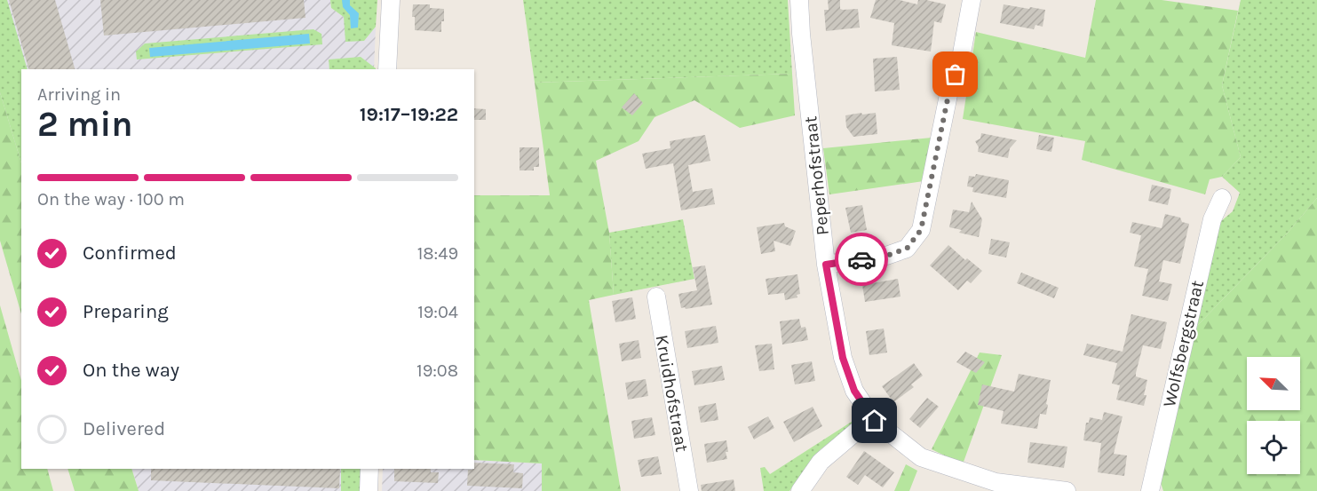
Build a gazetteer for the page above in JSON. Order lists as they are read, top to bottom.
{
  "streets": {
    "street": ["Peperhofstraat", "Wolfsbergstraat", "Kruidhofstraat"]
  },
  "north": "top left",
  "page": {
    "heading": ["2 min", "Arriving in", "19:17–19:22"],
    "bar": "On the way · 100 m",
    "list": [
      ["Confirmed", "18:49"],
      ["Preparing", "19:04"],
      ["On the way", "19:08"],
      "Delivered"
    ]
  }
}
